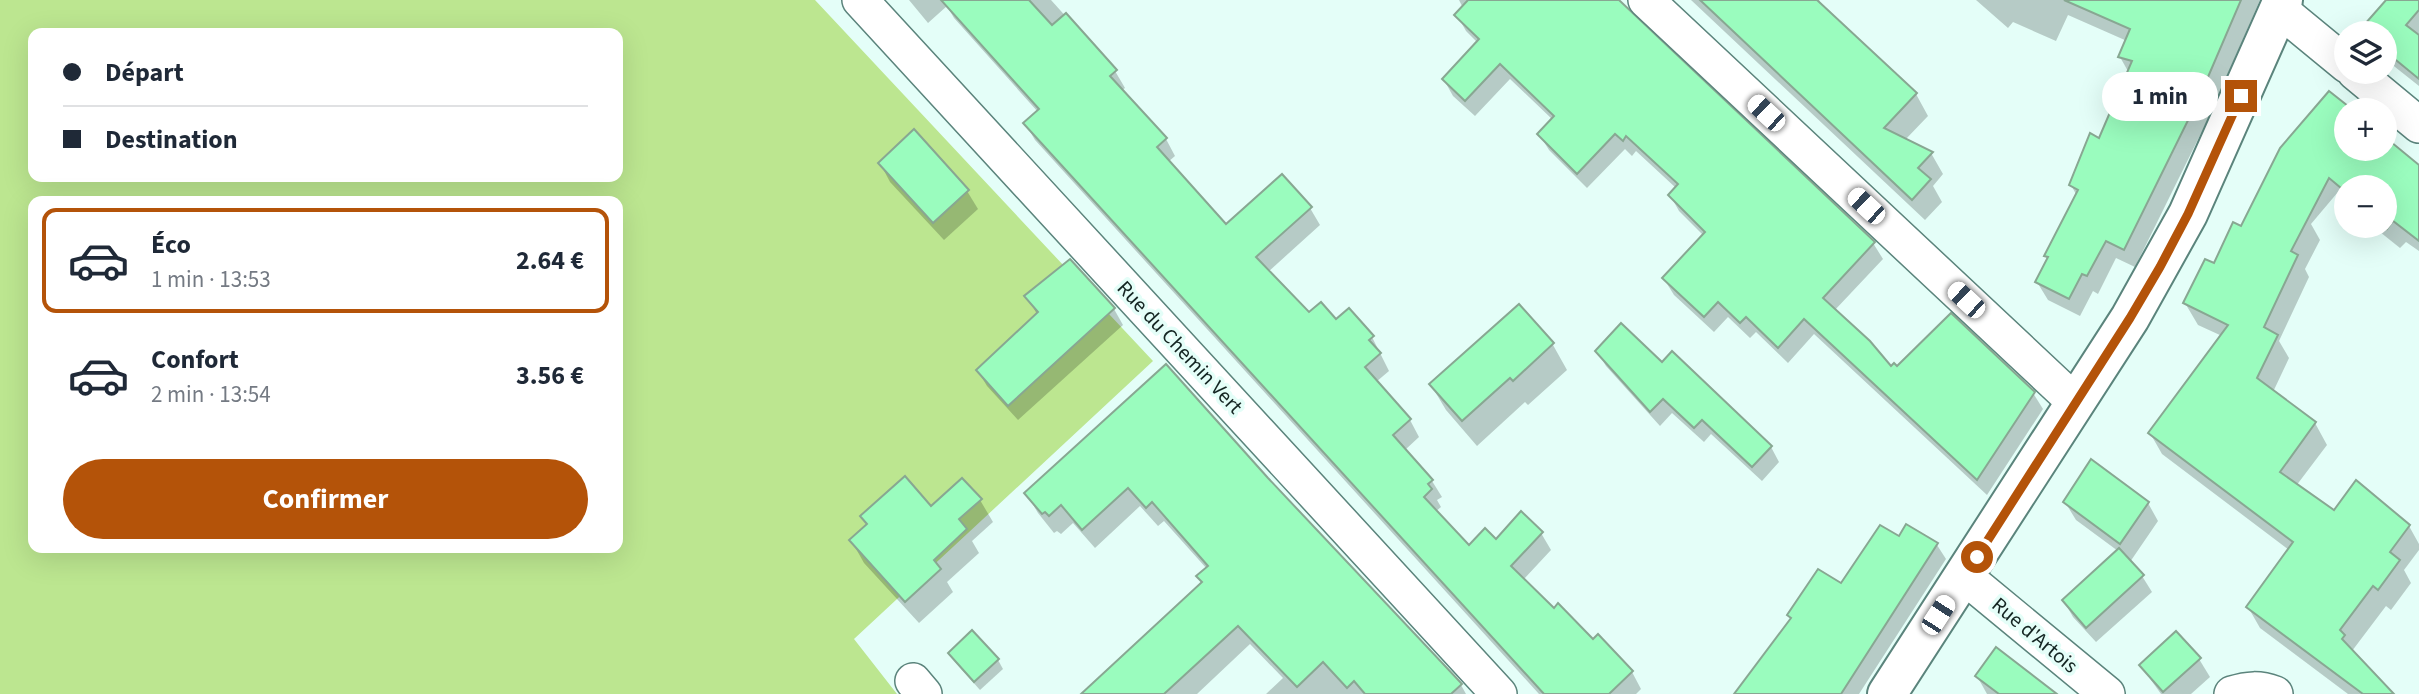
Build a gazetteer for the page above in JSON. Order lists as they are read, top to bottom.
{
  "streets": {
    "street": ["Rue du Chemin Vert", "Rue d'Artois"]
  },
  "page": {
    "map_buttons": ["+", "−"],
    "banner": ["Départ", "Destination"],
    "bubble": "1 min",
    "list": [
      {
        "name": "Éco",
        "note": "1 min · 13:53",
        "value": "2.64 €"
      },
      {
        "name": "Confort",
        "note": "2 min · 13:54",
        "value": "3.56 €"
      }
    ],
    "buttons": "Confirmer"
  }
}
